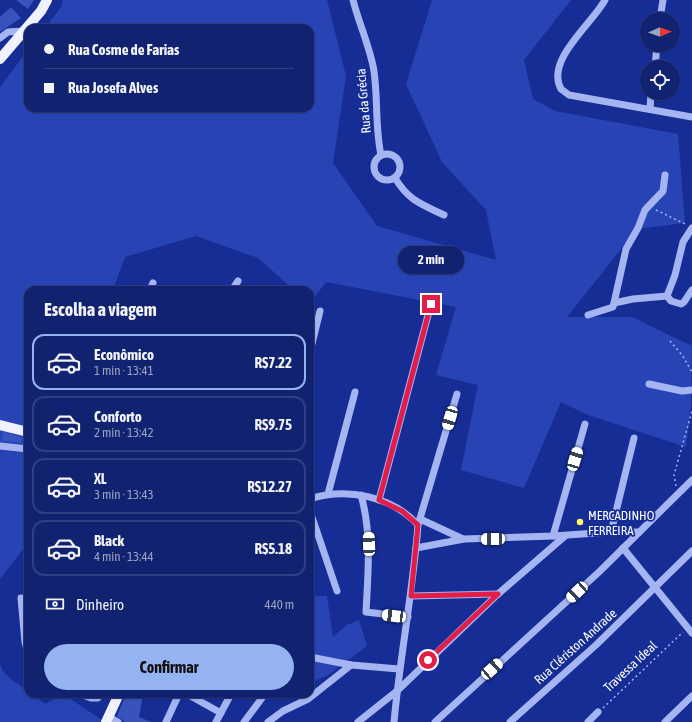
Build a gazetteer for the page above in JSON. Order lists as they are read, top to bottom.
{
  "streets": {
    "street": ["Rua da Grécia", "Rua Clériston Andrade"],
    "path": ["Travessa Ideal"]
  },
  "places": ["MERCADINHO FERREIRA"],
  "north": "right",
  "page": {
    "banner": ["Rua Cosme de Farias", "Rua Josefa Alves"],
    "bubble": "2 min",
    "heading": "Escolha a viagem",
    "list": [
      {
        "name": "Econômico",
        "note": "1 min · 13:41",
        "value": "R$7.22"
      },
      {
        "name": "Conforto",
        "note": "2 min · 13:42",
        "value": "R$9.75"
      },
      {
        "name": "XL",
        "note": "3 min · 13:43",
        "value": "R$12.27"
      },
      {
        "name": "Black",
        "note": "4 min · 13:44",
        "value": "R$5.18"
      }
    ],
    "pay": ["Dinheiro", "440 m"],
    "buttons": "Confirmar"
  }
}
